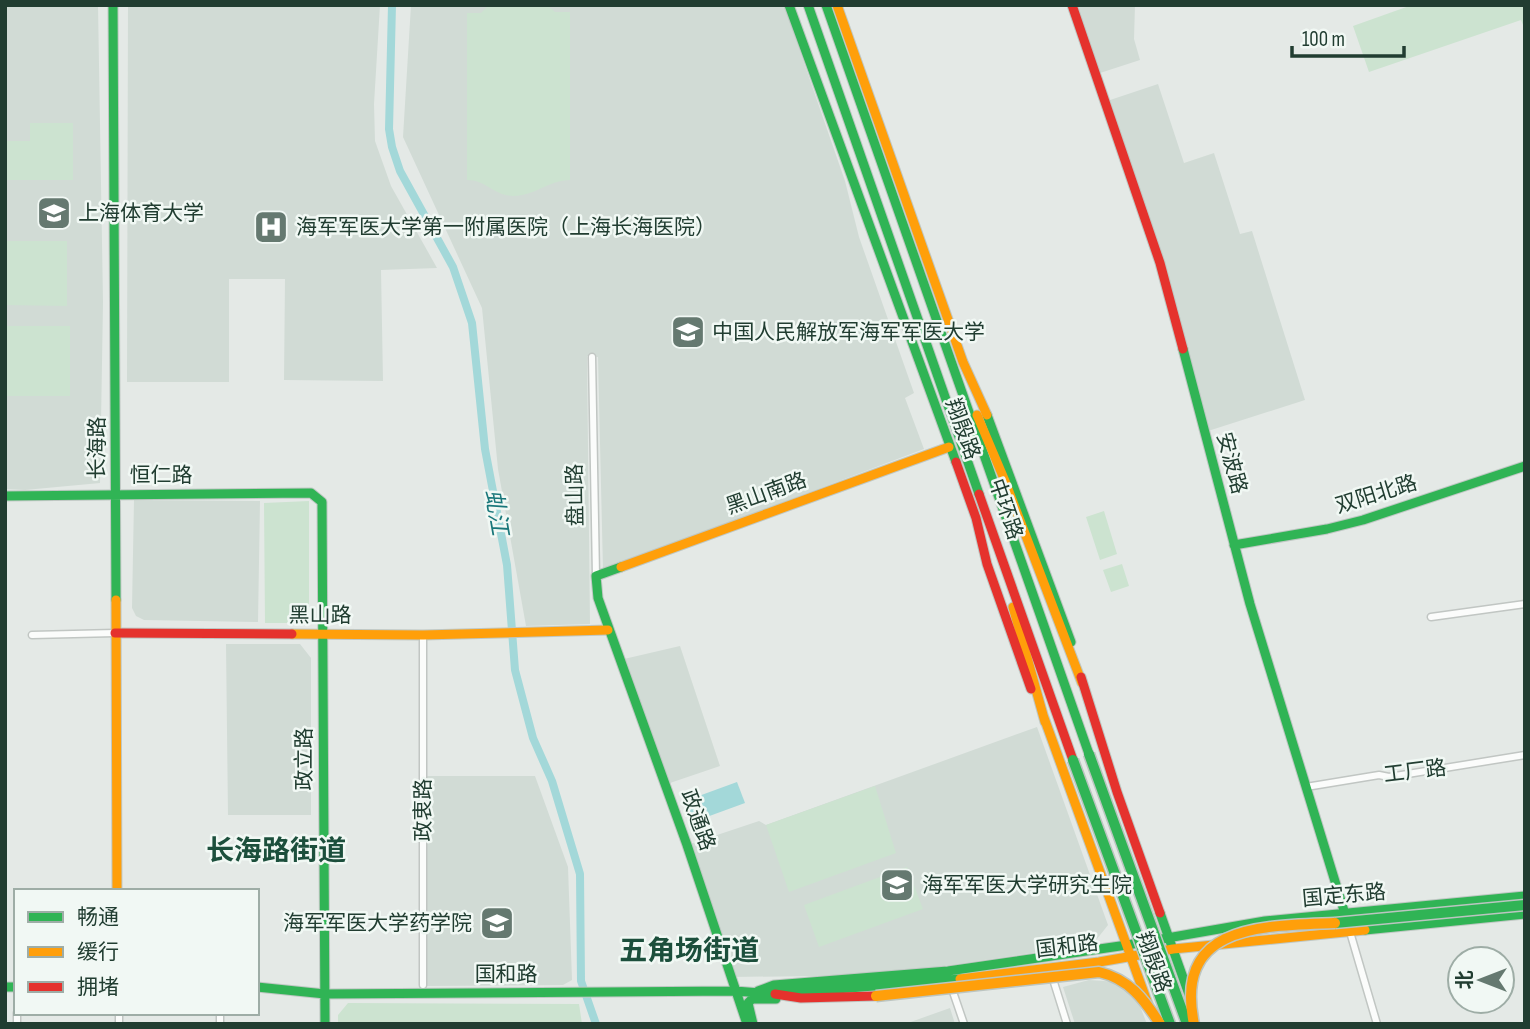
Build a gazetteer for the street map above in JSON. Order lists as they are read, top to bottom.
{
  "streets": {
    "main road": [
      "翔殷路",
      "长海路",
      "安波路",
      "恒仁路",
      "黑山南路",
      "双阳北路",
      "盘山路",
      "中环路",
      "黑山路",
      "政立路",
      "政通路",
      "国定东路",
      "国和路"
    ],
    "street": ["工厂路", "政衷路"]
  },
  "crossings": [
    ["翔殷路", "黑山南路"],
    ["翔殷路", "中环路"],
    ["翔殷路", "国定东路"],
    ["翔殷路", "国和路"],
    ["长海路", "恒仁路"],
    ["长海路", "黑山路"],
    ["安波路", "双阳北路"],
    ["安波路", "工厂路"],
    ["安波路", "国定东路"],
    ["恒仁路", "政立路"],
    ["黑山南路", "盘山路"],
    ["盘山路", "黑山路"],
    ["盘山路", "政通路"],
    ["黑山路", "政立路"],
    ["黑山路", "政衷路"],
    ["黑山路", "政通路"],
    ["政立路", "国和路"],
    ["政通路", "国和路"],
    ["国定东路", "国和路"]
  ],
  "districts": ["长海路街道", "五角场街道"],
  "water": ["虬江"],
  "places": {
    "school or university": [
      "上海体育大学",
      "中国人民解放军海军军医大学",
      "海军军医大学研究生院",
      "海军军医大学药学院"
    ],
    "hospital": ["海军军医大学第一附属医院（上海长海医院）"]
  },
  "legend": ["畅通", "缓行", "拥堵"],
  "scale_bar": "100 m",
  "north": "left"
}
